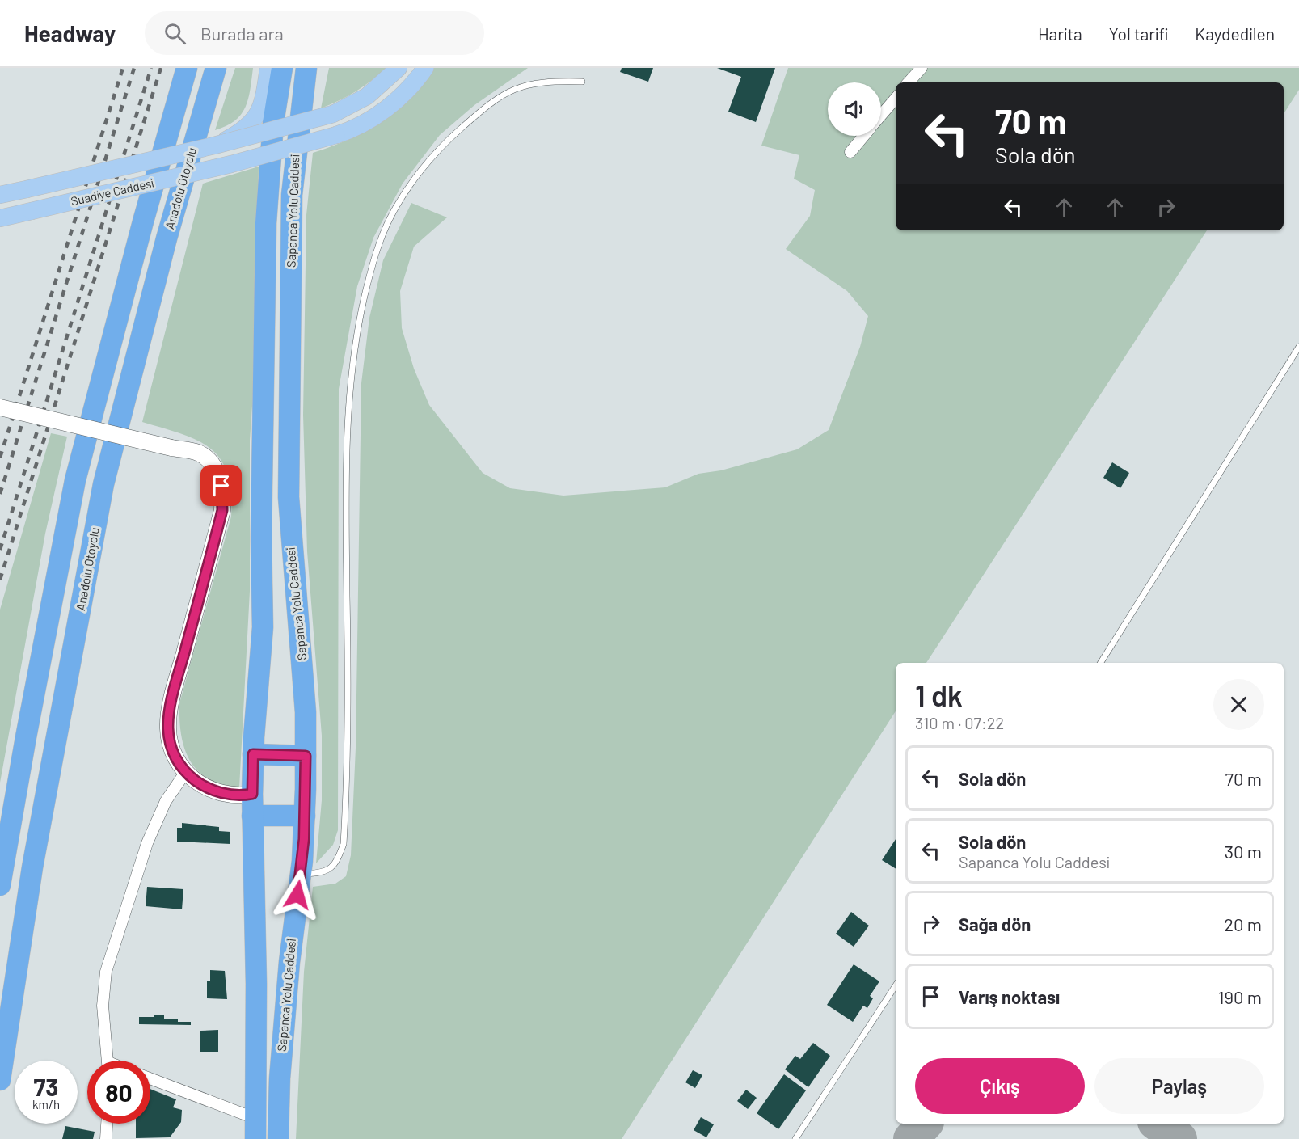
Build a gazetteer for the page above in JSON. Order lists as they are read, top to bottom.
{
  "streets": {
    "highway": ["Anadolu Otoyolu", "Sapanca Yolu Caddesi"],
    "main road": ["Suadiye Caddesi"]
  },
  "page": {
    "header": "Headway",
    "search": "Burada ara",
    "nav": ["Harita", "Yol tarifi", "Kaydedilen"],
    "turn": ["70 m", "Sola dön"],
    "heading": ["1 dk", "310 m · 07:22"],
    "list": [
      {
        "name": "Sola dön",
        "value": "70 m"
      },
      {
        "name": "Sola dön",
        "note": "Sapanca Yolu Caddesi",
        "value": "30 m"
      },
      {
        "name": "Sağa dön",
        "value": "20 m"
      },
      {
        "name": "Varış noktası",
        "value": "190 m"
      }
    ],
    "buttons": ["Çıkış", "Paylaş"],
    "speed": "73 km/h",
    "limit": "80"
  }
}
